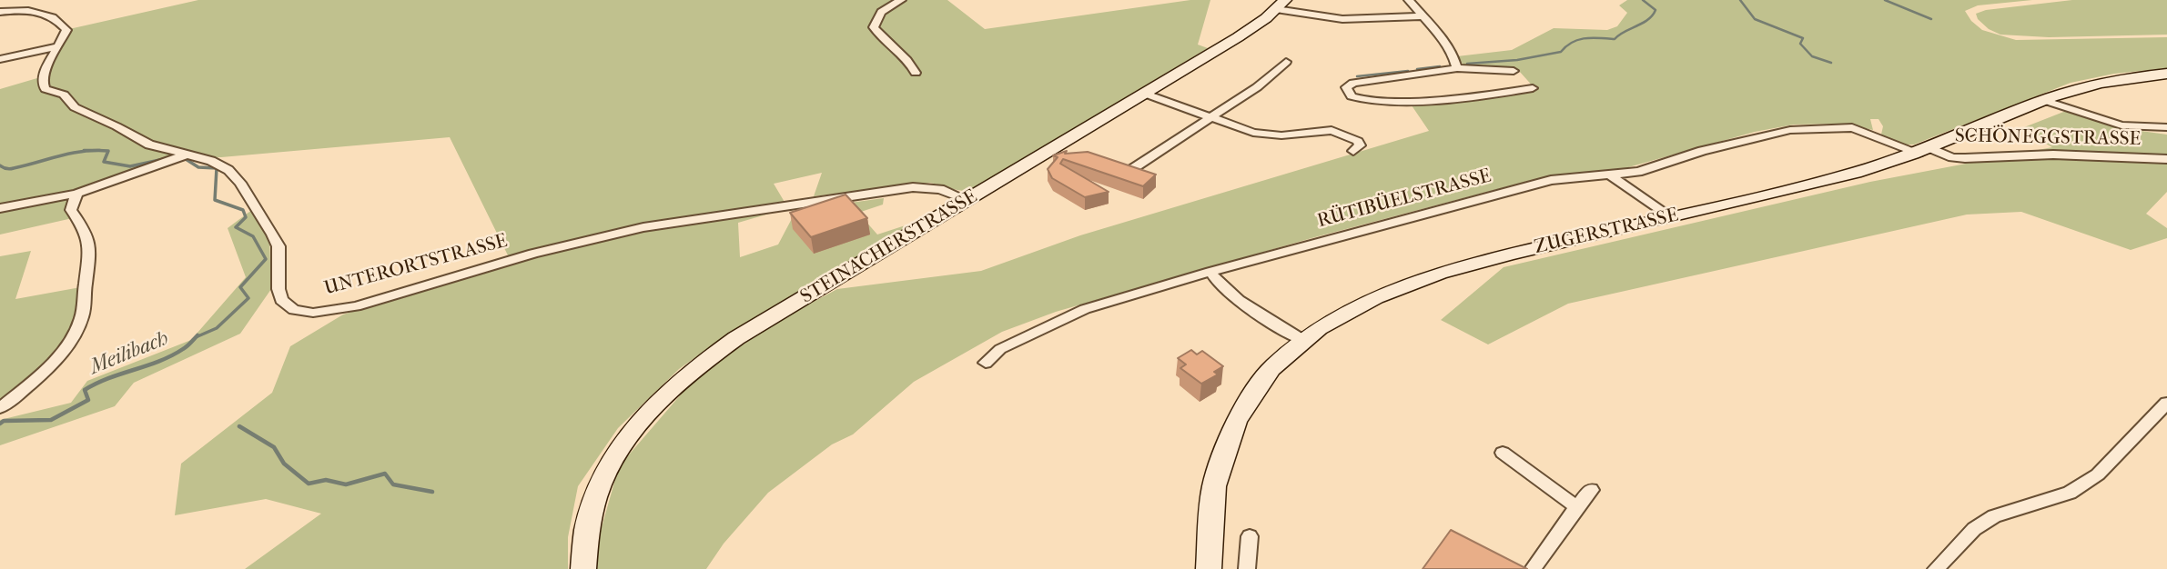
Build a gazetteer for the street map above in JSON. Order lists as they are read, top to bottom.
{
  "streets": {
    "main road": ["ZUGERSTRASSE", "STEINACHERSTRASSE"],
    "street": ["SCHÖNEGGSTRASSE", "RÜTIBÜELSTRASSE", "UNTERORTSTRASSE"]
  },
  "crossings": [
    ["SCHÖNEGGSTRASSE", "RÜTIBÜELSTRASSE"],
    ["SCHÖNEGGSTRASSE", "ZUGERSTRASSE"],
    ["RÜTIBÜELSTRASSE", "ZUGERSTRASSE"],
    ["STEINACHERSTRASSE", "UNTERORTSTRASSE"]
  ],
  "water": ["Meilibach"]
}
